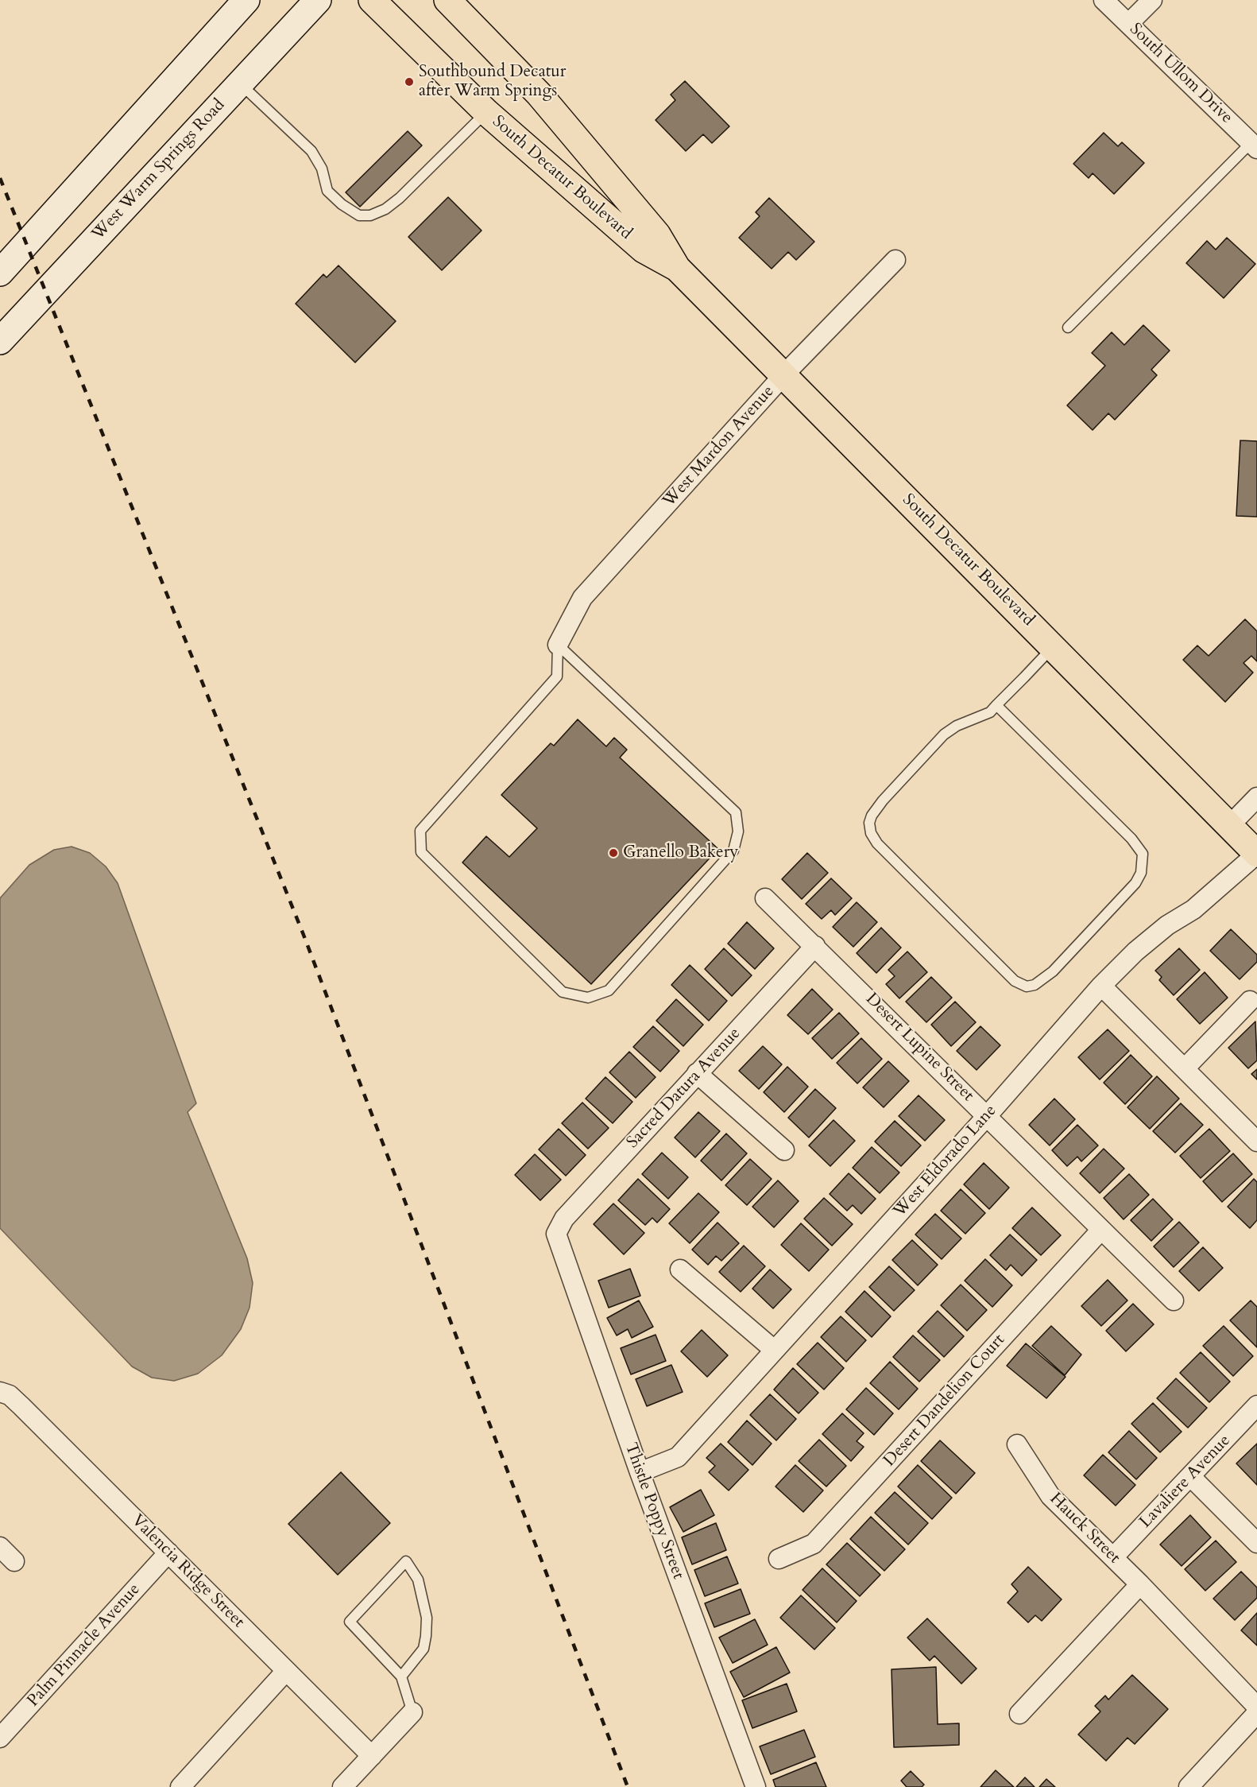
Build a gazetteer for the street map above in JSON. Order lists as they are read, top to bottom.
{
  "streets": {
    "main road": ["West Warm Springs Road", "South Decatur Boulevard"],
    "street": [
      "South Ullom Drive",
      "West Mardon Avenue",
      "Desert Lupine Street",
      "Sacred Datura Avenue",
      "West Eldorado Lane",
      "Desert Dandelion Court",
      "Lavaliere Avenue",
      "Thistle Poppy Street",
      "Hauck Street",
      "Valencia Ridge Street",
      "Palm Pinnacle Avenue"
    ]
  },
  "crossings": [
    ["South Decatur Boulevard", "West Mardon Avenue"],
    ["South Decatur Boulevard", "West Eldorado Lane"],
    ["Desert Lupine Street", "Sacred Datura Avenue"],
    ["Desert Lupine Street", "West Eldorado Lane"],
    ["Desert Lupine Street", "Desert Dandelion Court"],
    ["Sacred Datura Avenue", "Thistle Poppy Street"],
    ["West Eldorado Lane", "Thistle Poppy Street"],
    ["Lavaliere Avenue", "Hauck Street"],
    ["Valencia Ridge Street", "Palm Pinnacle Avenue"]
  ],
  "places": ["Southbound Decatur after Warm Springs", "Granello Bakery"]
}
